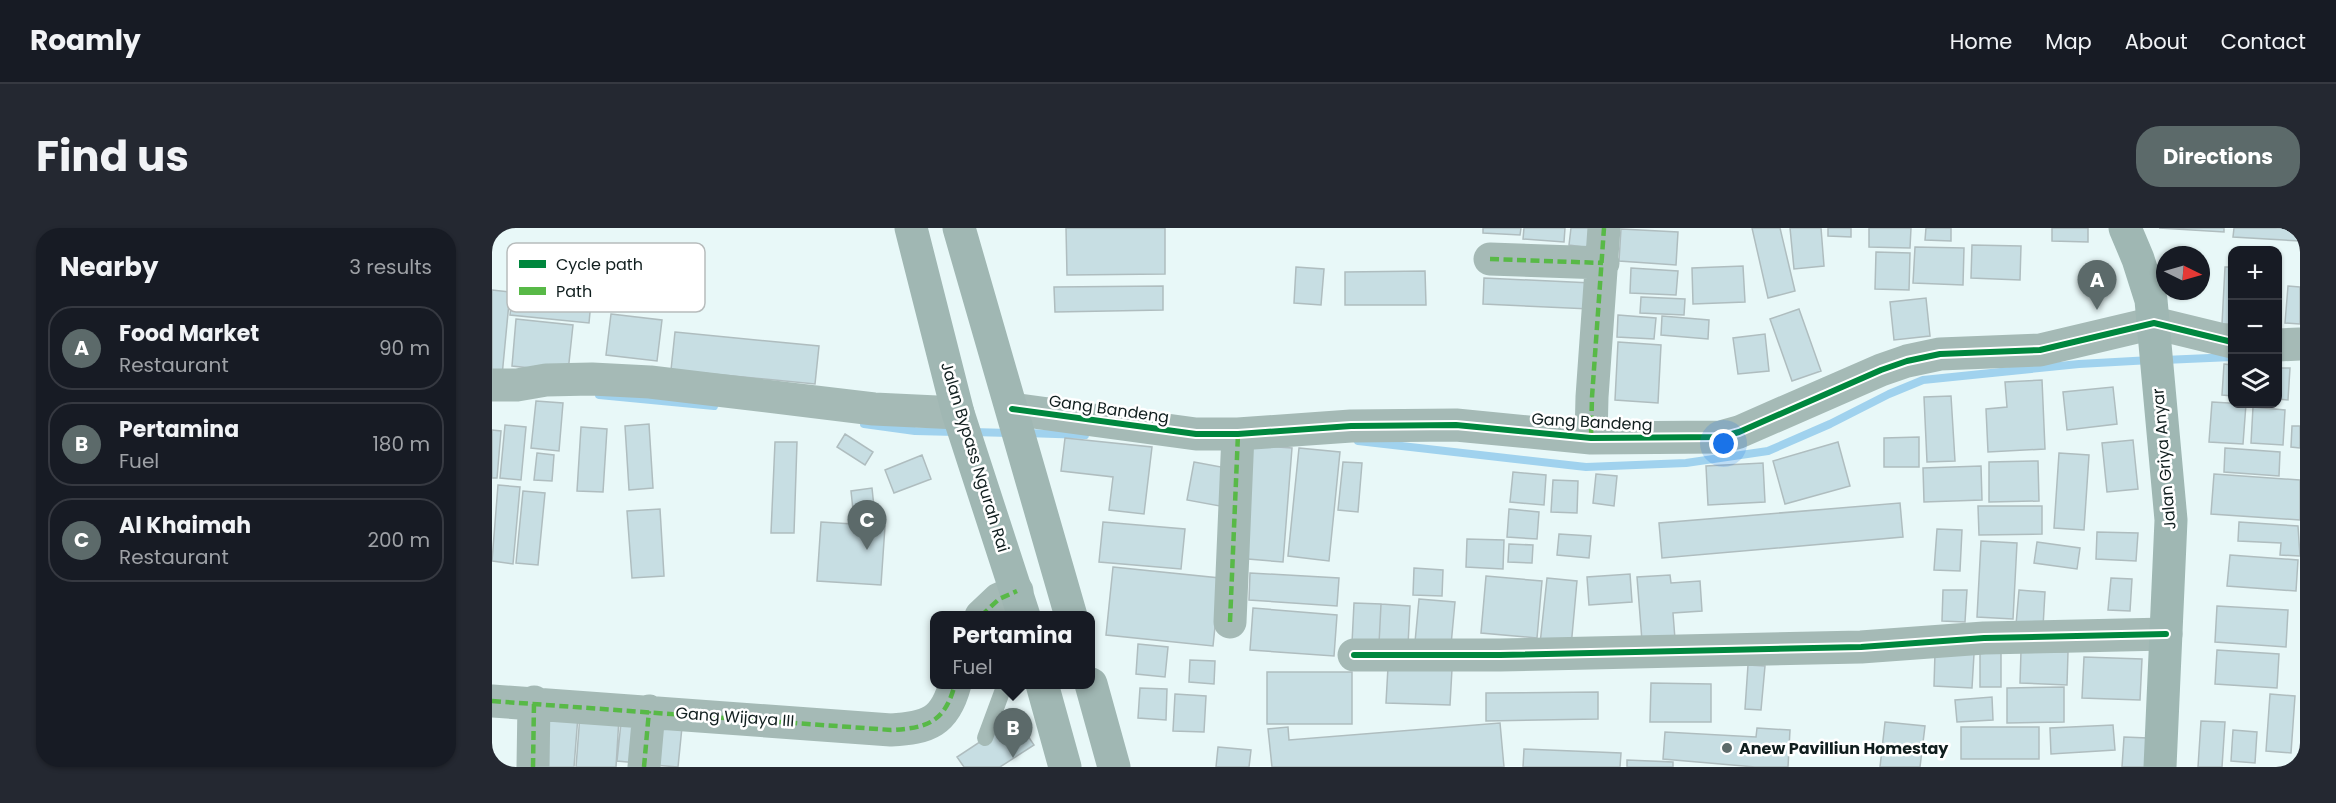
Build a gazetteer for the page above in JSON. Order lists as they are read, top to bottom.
{
  "streets": {
    "highway": ["Jalan Bypass Ngurah Rai"],
    "street": ["Gang Bandeng", "Jalan Griya Anyar", "Gang Wijaya III"]
  },
  "crossings": [
    ["Gang Bandeng", "Jalan Griya Anyar"]
  ],
  "places": ["Anew Pavilliun Homestay"],
  "legend": ["Cycle path", "Path"],
  "north": "right",
  "page": {
    "header": "Roamly",
    "nav": [
      "Home",
      "Map",
      "About",
      "Contact"
    ],
    "title": "Find us",
    "buttons": "Directions",
    "heading": ["Nearby", "3 results"],
    "map_buttons": ["+", "−"],
    "pins": ["A", "C", "B"],
    "list": [
      {
        "mark": "A",
        "name": "Food Market",
        "note": "Restaurant",
        "value": "90 m"
      },
      {
        "mark": "B",
        "name": "Pertamina",
        "note": "Fuel",
        "value": "180 m"
      },
      {
        "mark": "C",
        "name": "Al Khaimah",
        "note": "Restaurant",
        "value": "200 m"
      }
    ],
    "popup": ["Pertamina", "Fuel"]
  }
}
